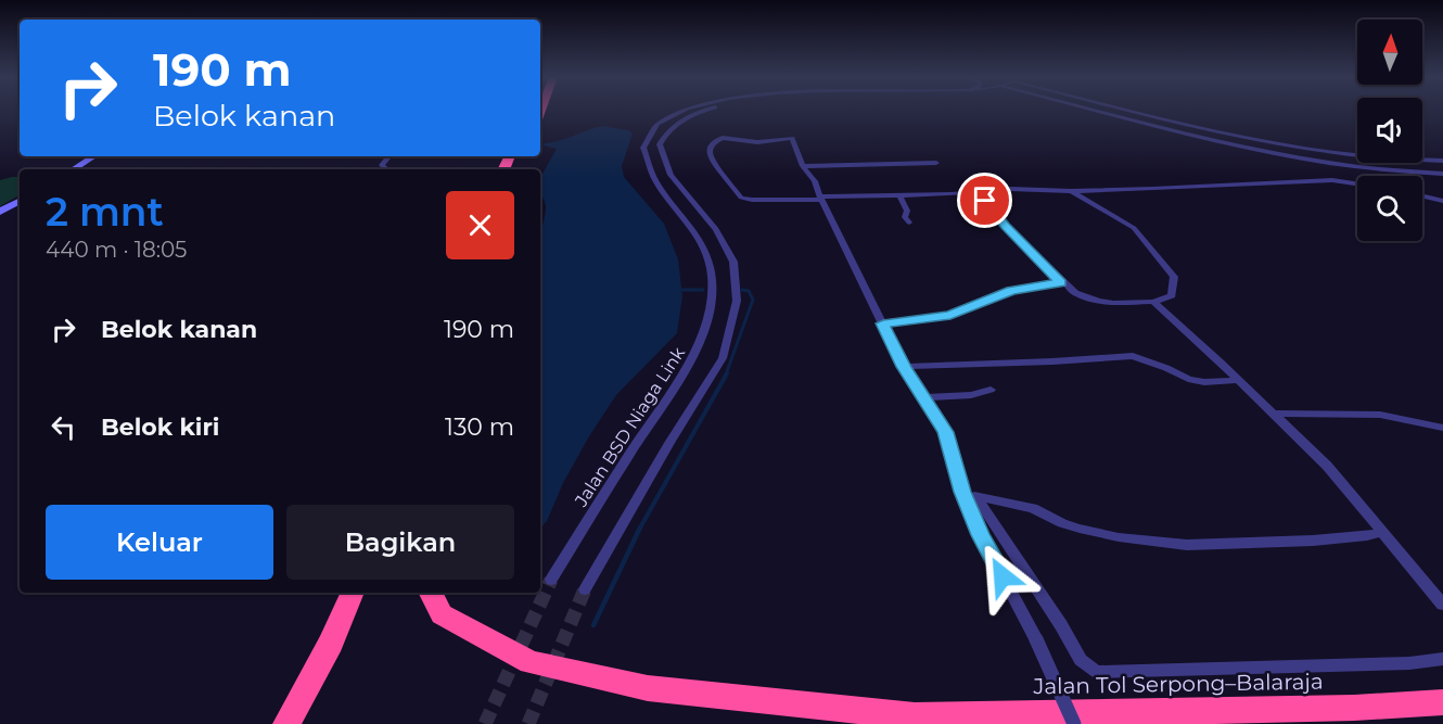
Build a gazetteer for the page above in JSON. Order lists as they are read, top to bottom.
{
  "streets": {
    "highway": ["Jalan Tol Serpong–Balaraja"],
    "street": ["Jalan BSD Niaga Link"]
  },
  "north": "top",
  "page": {
    "turn": ["190 m", "Belok kanan"],
    "heading": ["2 mnt", "440 m · 18:05"],
    "list": [
      {
        "name": "Belok kanan",
        "value": "190 m"
      },
      {
        "name": "Belok kiri",
        "value": "130 m"
      }
    ],
    "buttons": ["Keluar", "Bagikan"]
  }
}
